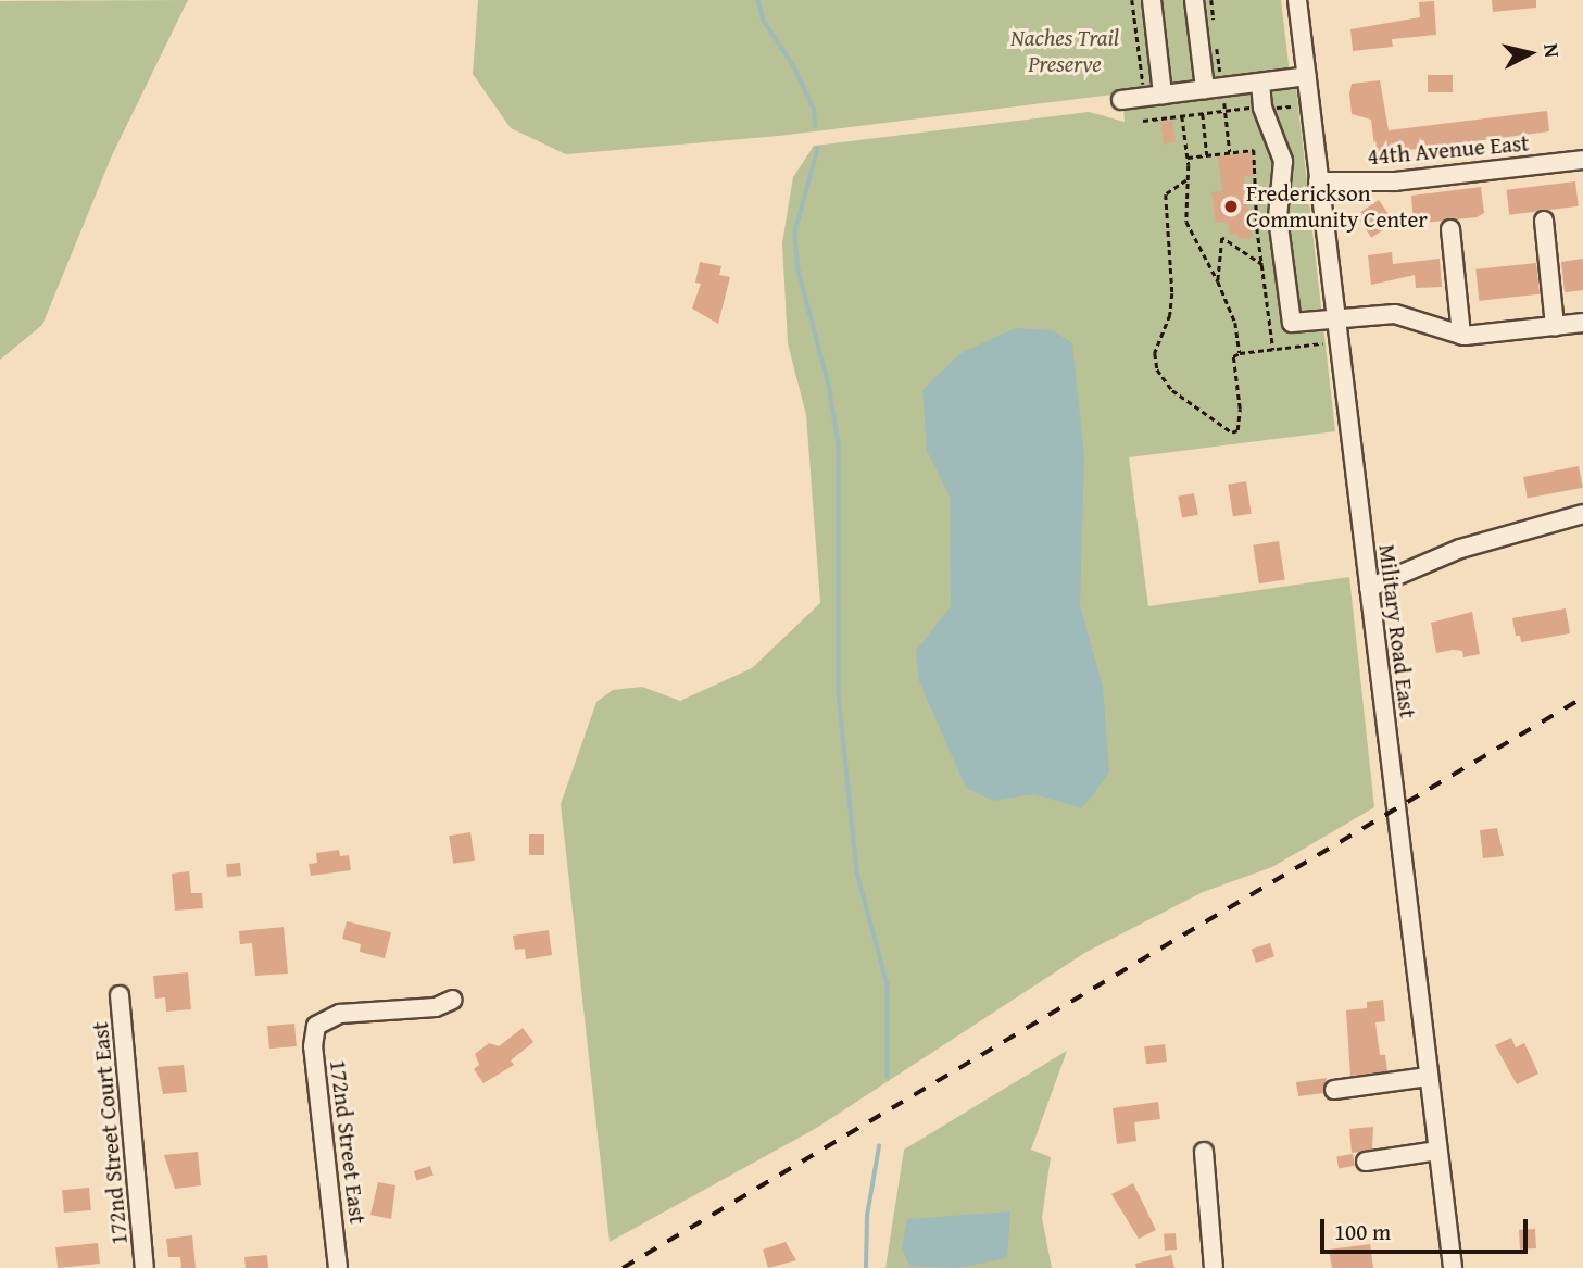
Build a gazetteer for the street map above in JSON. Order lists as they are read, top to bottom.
{
  "streets": {
    "street": [
      "44th Avenue East",
      "Military Road East",
      "172nd Street Court East",
      "172nd Street East"
    ]
  },
  "crossings": [
    ["44th Avenue East", "Military Road East"]
  ],
  "parks": ["Naches Trail Preserve"],
  "places": ["Frederickson Community Center"],
  "scale_bar": "100 m",
  "north": "right"
}
